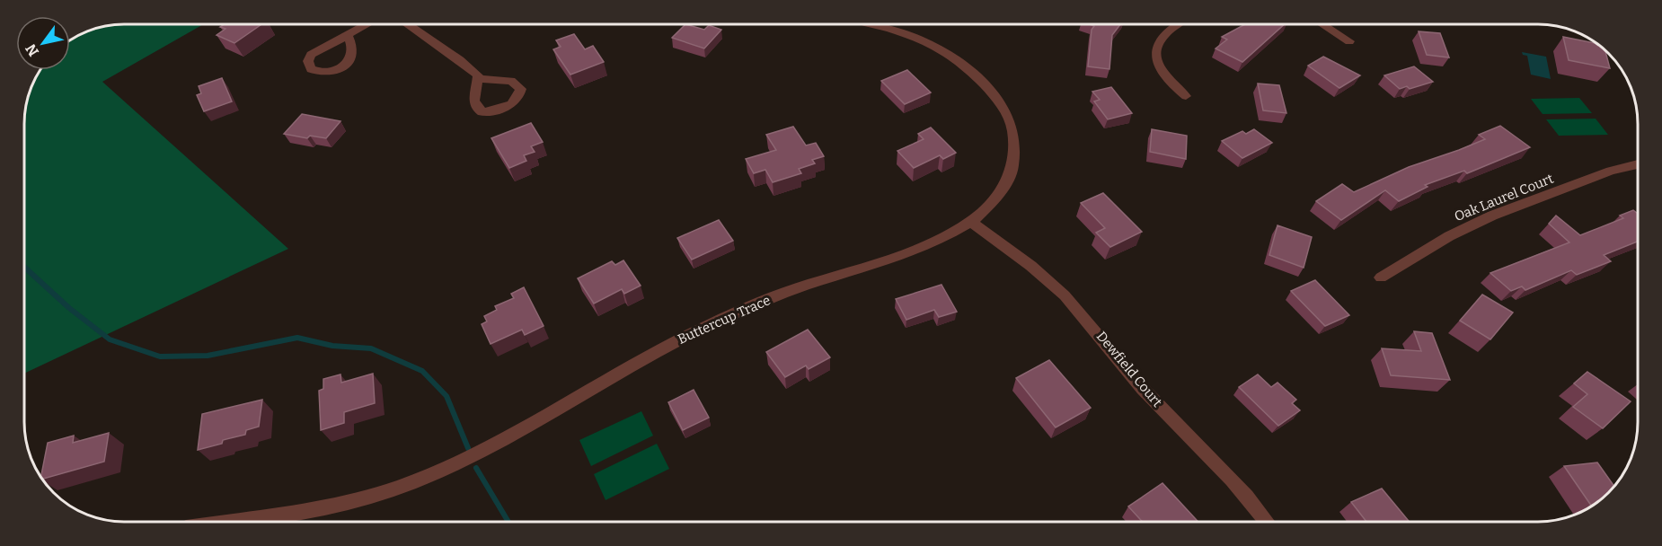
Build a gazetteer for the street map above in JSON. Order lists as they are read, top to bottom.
{
  "streets": {
    "street": ["Oak Laurel Court", "Buttercup Trace", "Dewfield Court"]
  },
  "crossings": [
    ["Buttercup Trace", "Dewfield Court"]
  ],
  "north": "bottom left"
}
